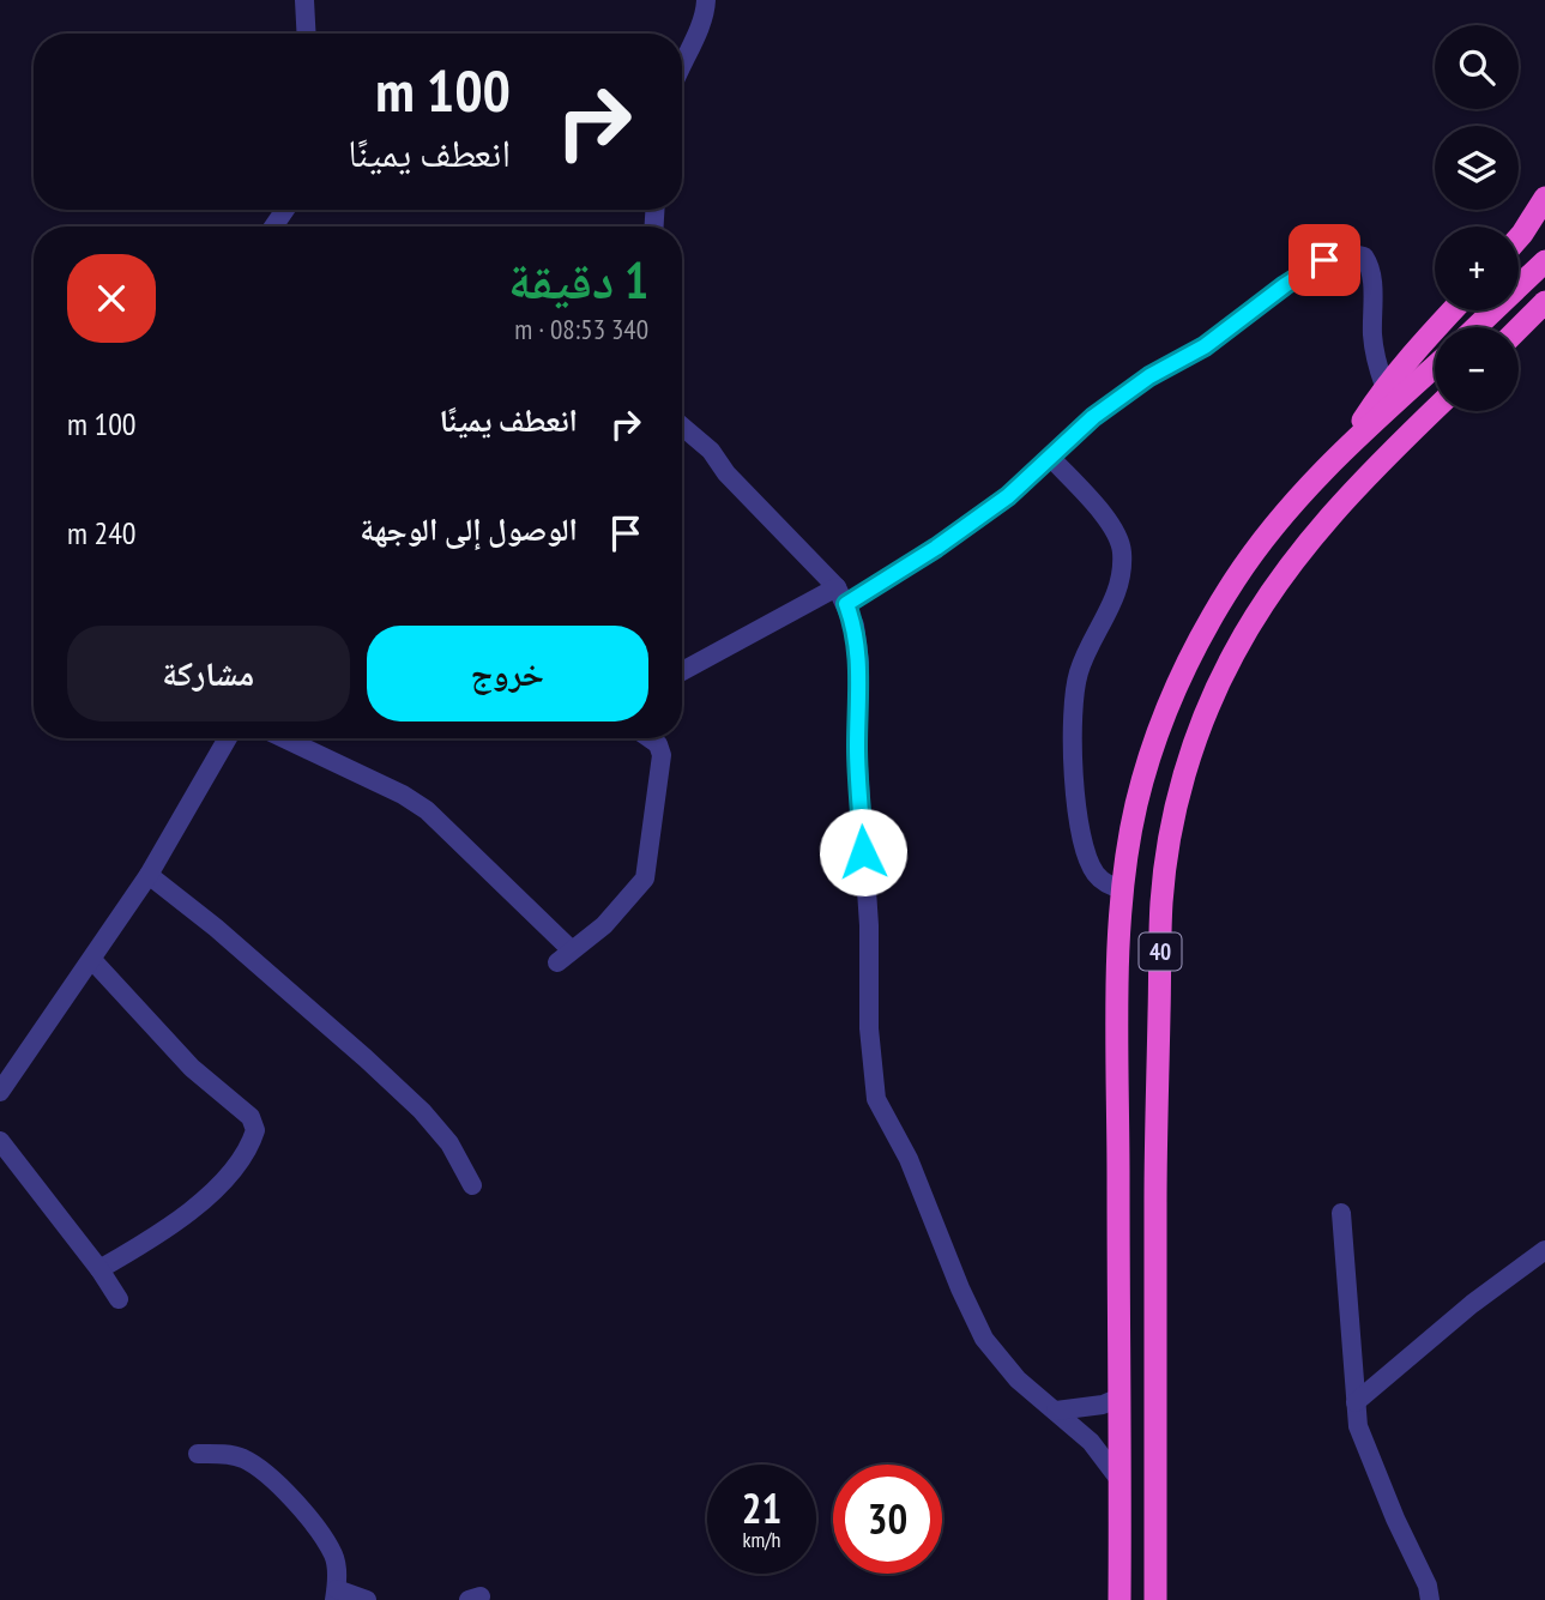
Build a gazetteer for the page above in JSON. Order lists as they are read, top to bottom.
{
  "streets": {
    "highway": ["40"]
  },
  "page": {
    "map_buttons": ["+", "−"],
    "turn": ["100 m", "انعطف يمينًا"],
    "heading": ["1 دقيقة", "340 m · 08:53"],
    "list": [
      {
        "name": "انعطف يمينًا",
        "value": "100 m"
      },
      {
        "name": "الوصول إلى الوجهة",
        "value": "240 m"
      }
    ],
    "buttons": ["خروج", "مشاركة"],
    "speed": "21 km/h",
    "limit": "30"
  }
}
